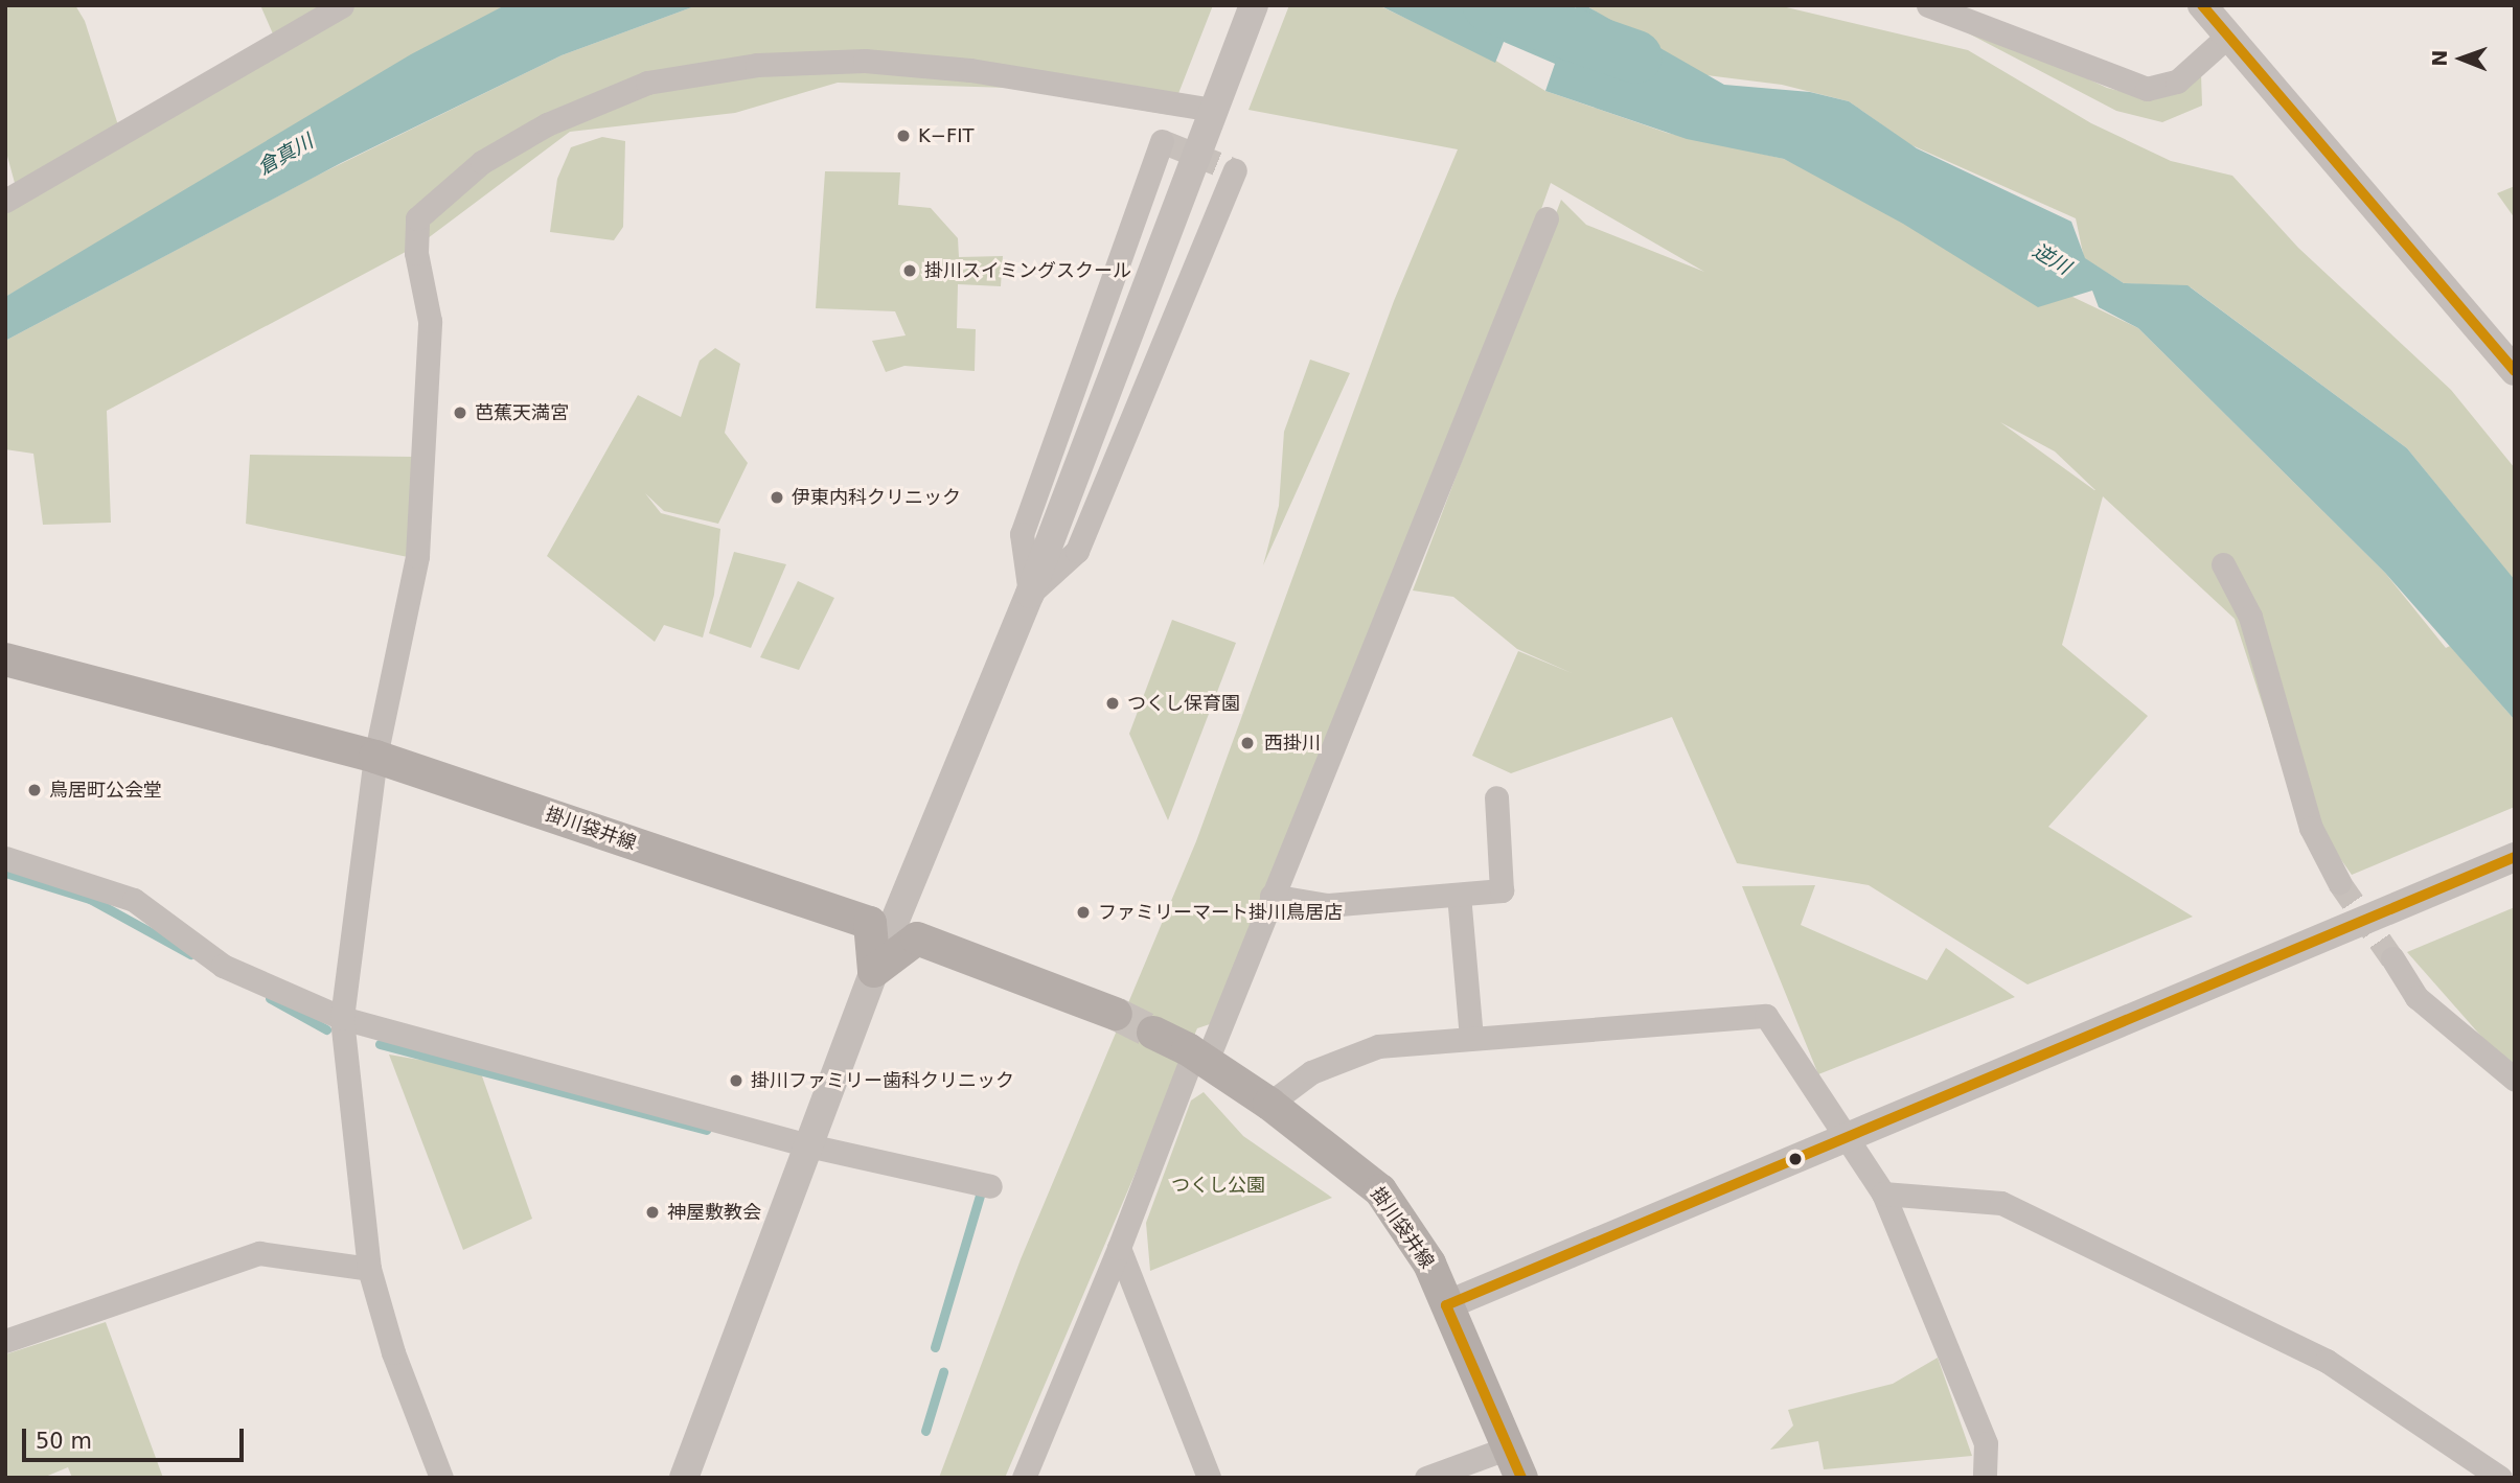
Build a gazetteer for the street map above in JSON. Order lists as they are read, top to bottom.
{
  "streets": {
    "main road": ["掛川袋井線"]
  },
  "water": ["倉真川", "逆川"],
  "parks": ["つくし公園"],
  "places": [
    "K−FIT",
    "掛川スイミングスクール",
    "芭蕉天満宮",
    "伊東内科クリニック",
    "つくし保育園",
    "西掛川",
    "鳥居町公会堂",
    "ファミリーマート掛川鳥居店",
    "掛川ファミリー歯科クリニック",
    "神屋敷教会"
  ],
  "scale_bar": "50 m",
  "north": "left"
}
